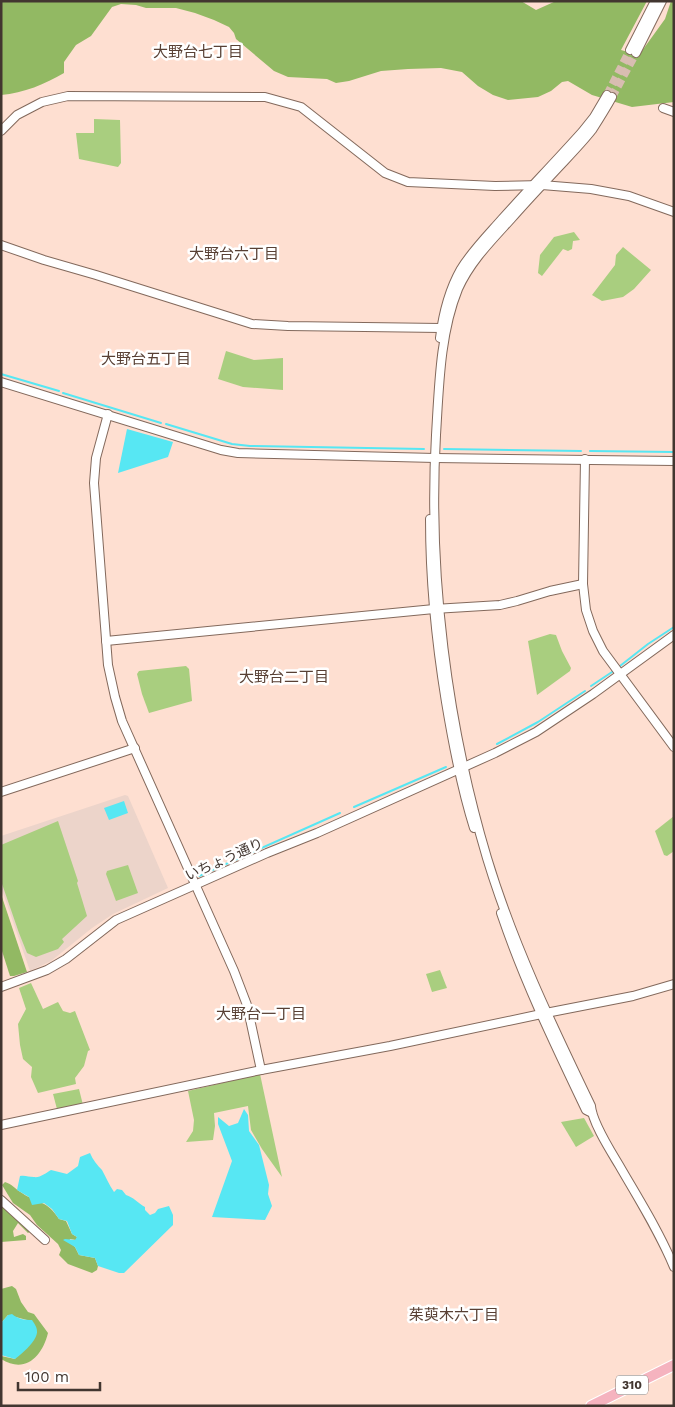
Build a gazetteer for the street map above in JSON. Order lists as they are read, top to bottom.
{
  "streets": {
    "highway": ["310"],
    "street": ["いちょう通り"]
  },
  "districts": [
    "大野台七丁目",
    "大野台六丁目",
    "大野台五丁目",
    "大野台二丁目",
    "大野台一丁目",
    "茱萸木六丁目"
  ],
  "scale_bar": "100 m"
}
